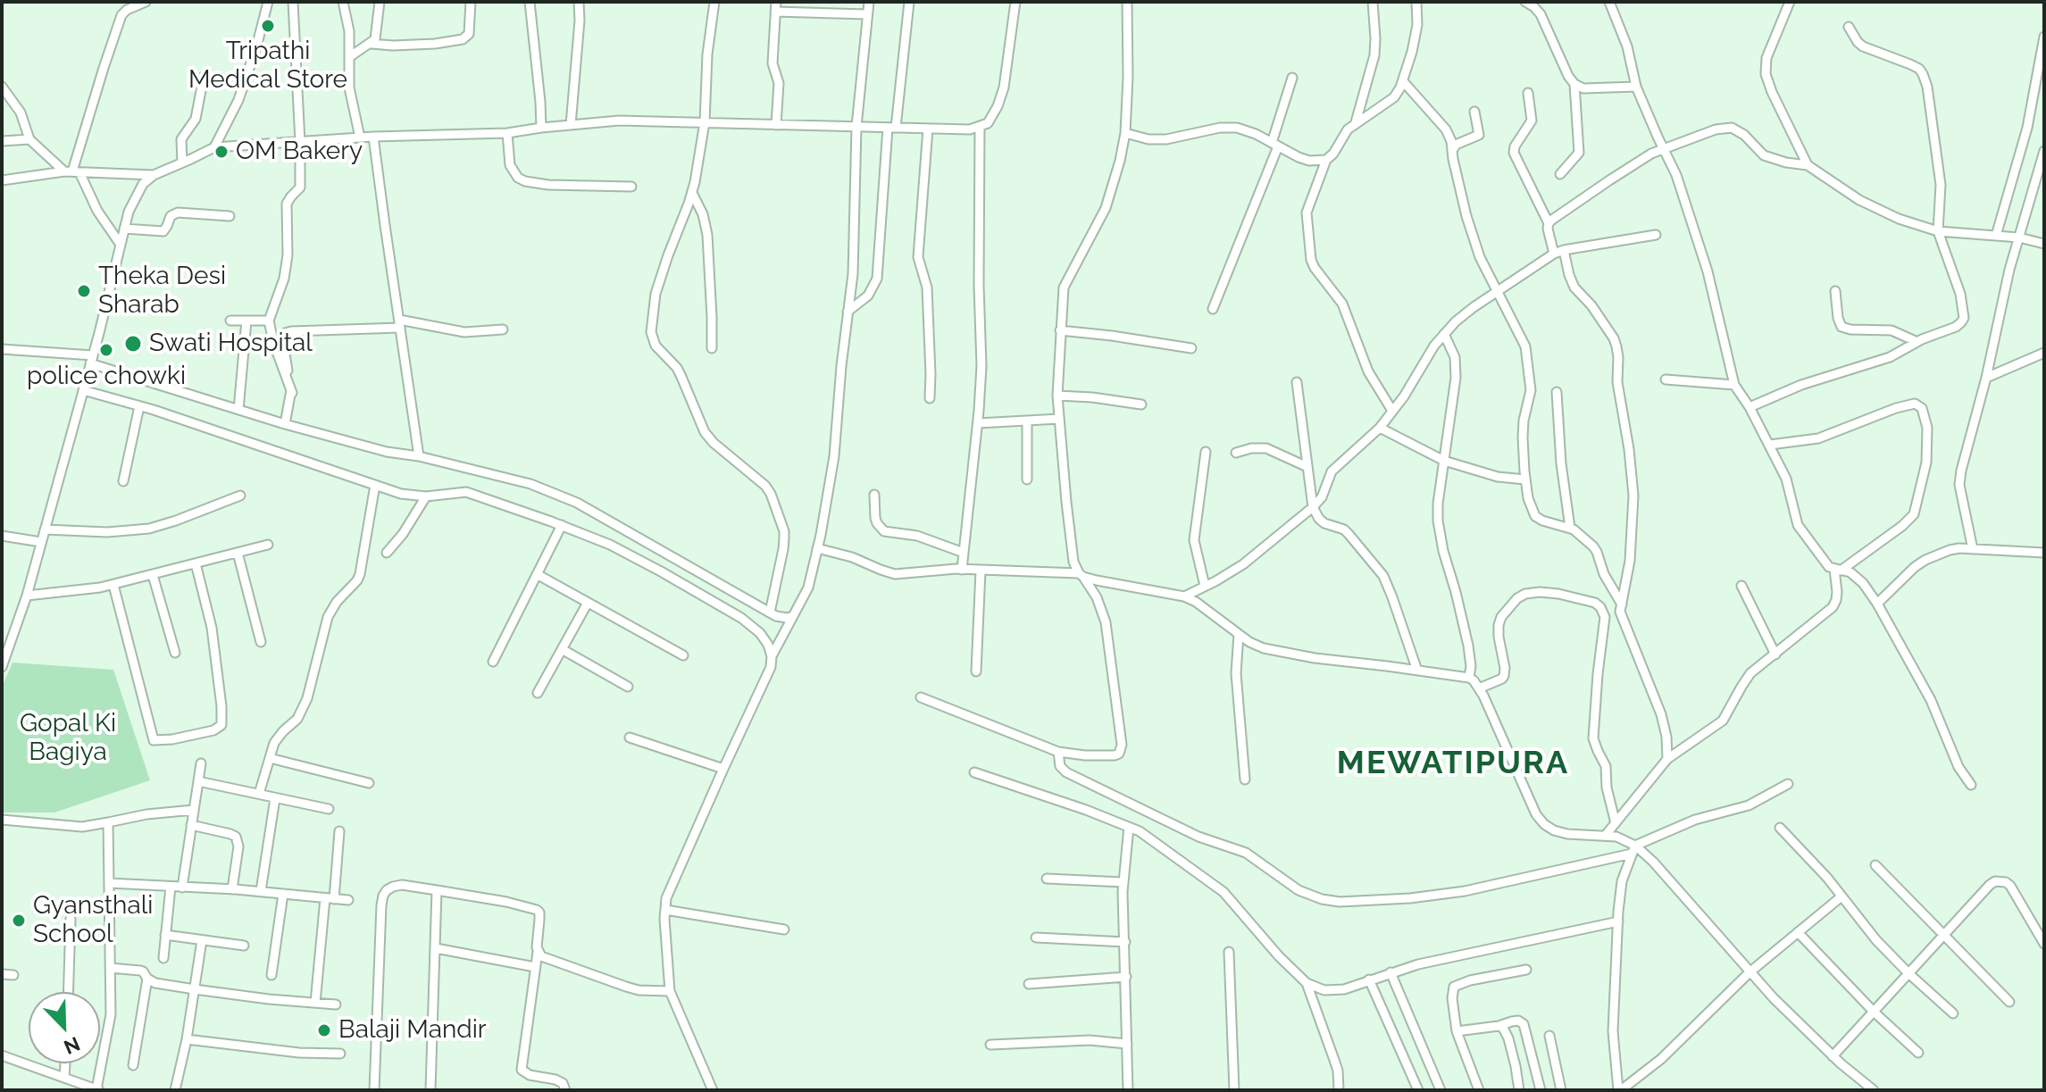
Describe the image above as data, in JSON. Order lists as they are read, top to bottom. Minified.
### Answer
{"districts":["MEWATIPURA"],"parks":["Gopal Ki Bagiya"],"places":["Tripathi Medical Store","OM Bakery","Theka Desi Sharab","Swati Hospital","police chowki","Gyansthali School","Balaji Mandir"],"north":"bottom right"}
